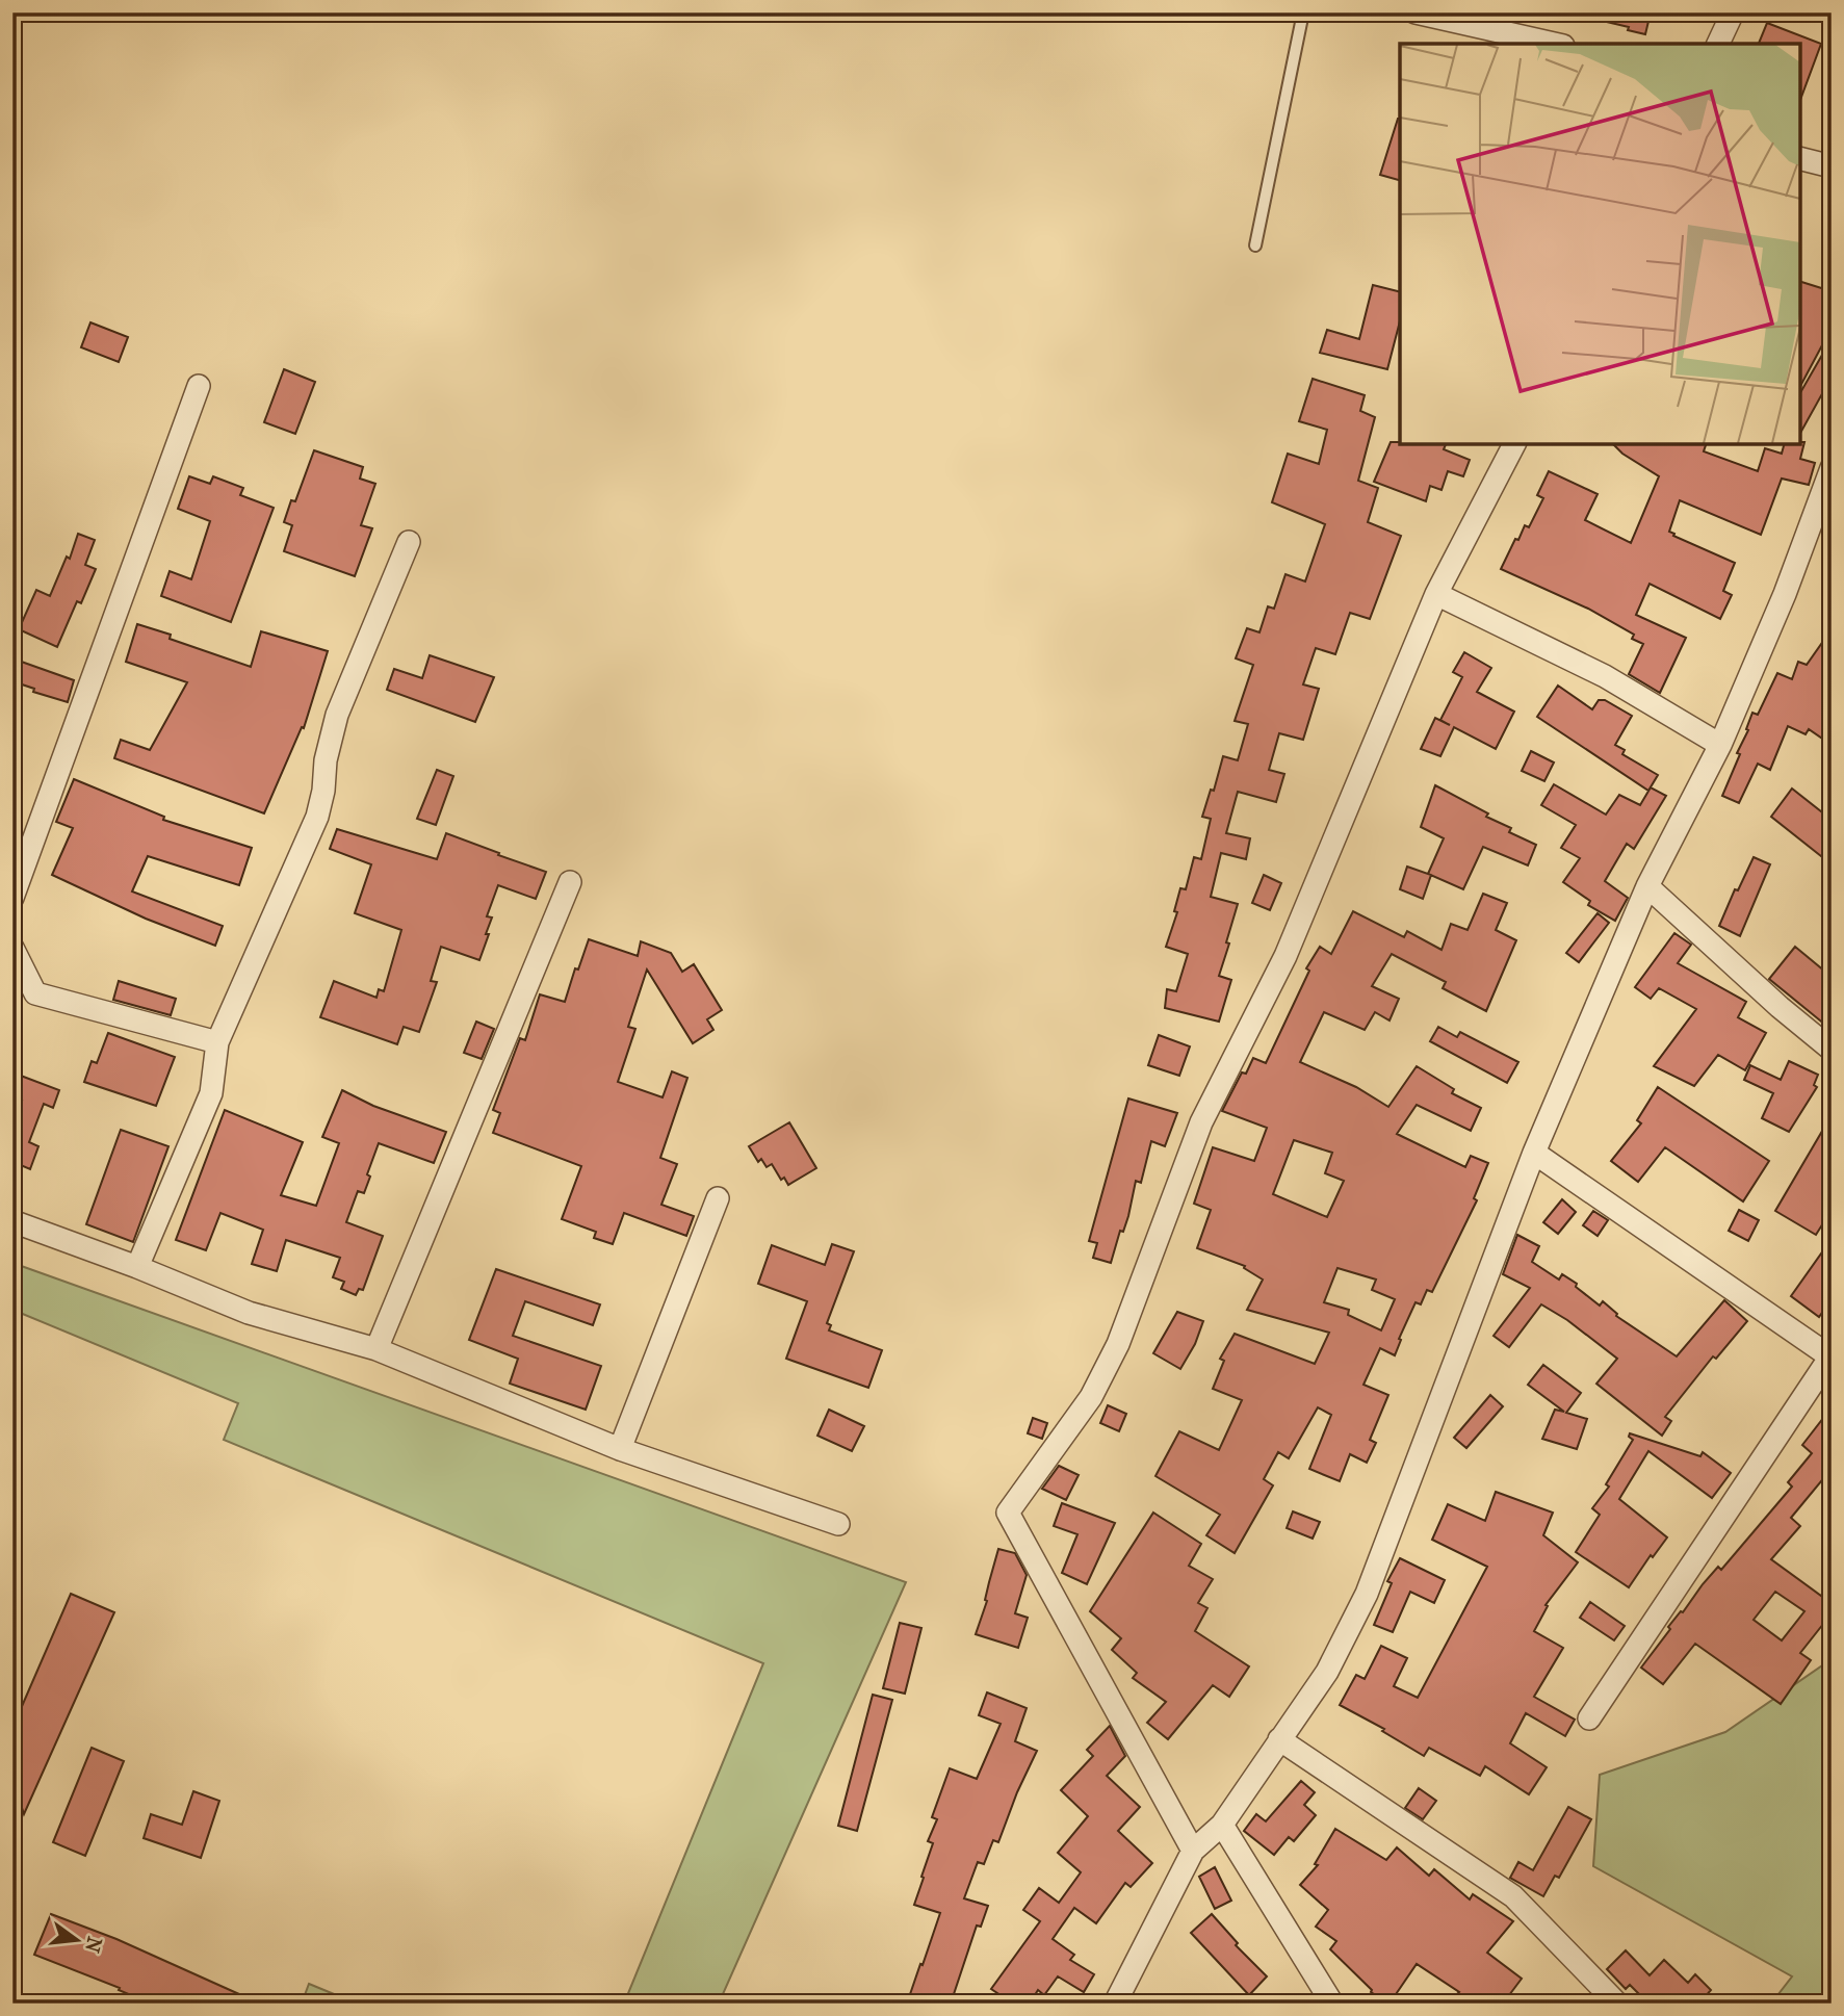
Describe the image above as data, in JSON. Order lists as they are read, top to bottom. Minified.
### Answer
{"north":"right"}
